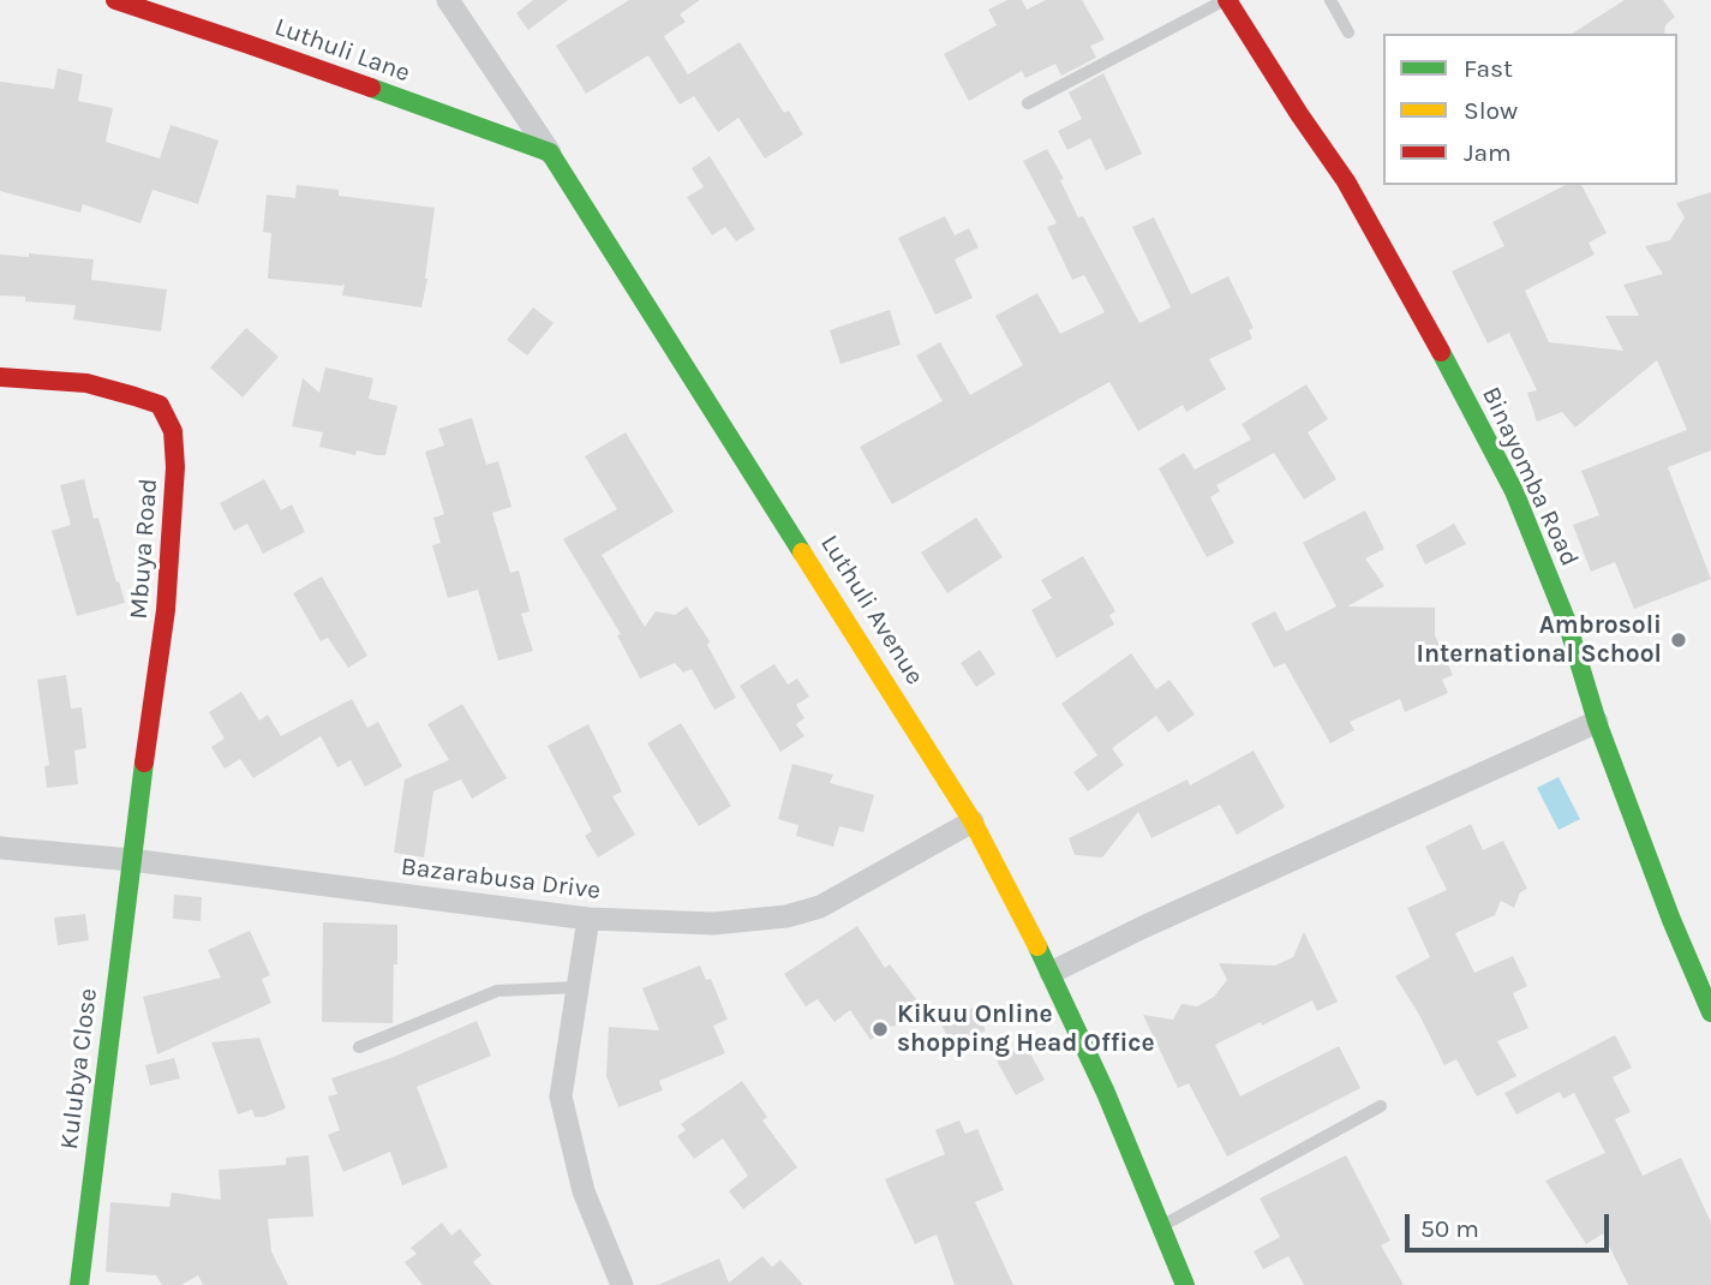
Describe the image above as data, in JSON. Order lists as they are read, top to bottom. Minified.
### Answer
{"streets":{"street":["Luthuli Lane","Binayomba Road","Mbuya Road","Luthuli Avenue","Bazarabusa Drive","Kulubya Close"]},"crossings":[["Luthuli Lane","Luthuli Avenue"],["Mbuya Road","Bazarabusa Drive"],["Mbuya Road","Kulubya Close"],["Luthuli Avenue","Bazarabusa Drive"],["Bazarabusa Drive","Kulubya Close"]],"places":["Ambrosoli International School","Kikuu Online shopping Head Office"],"legend":["Fast","Slow","Jam"],"scale_bar":"50 m"}
